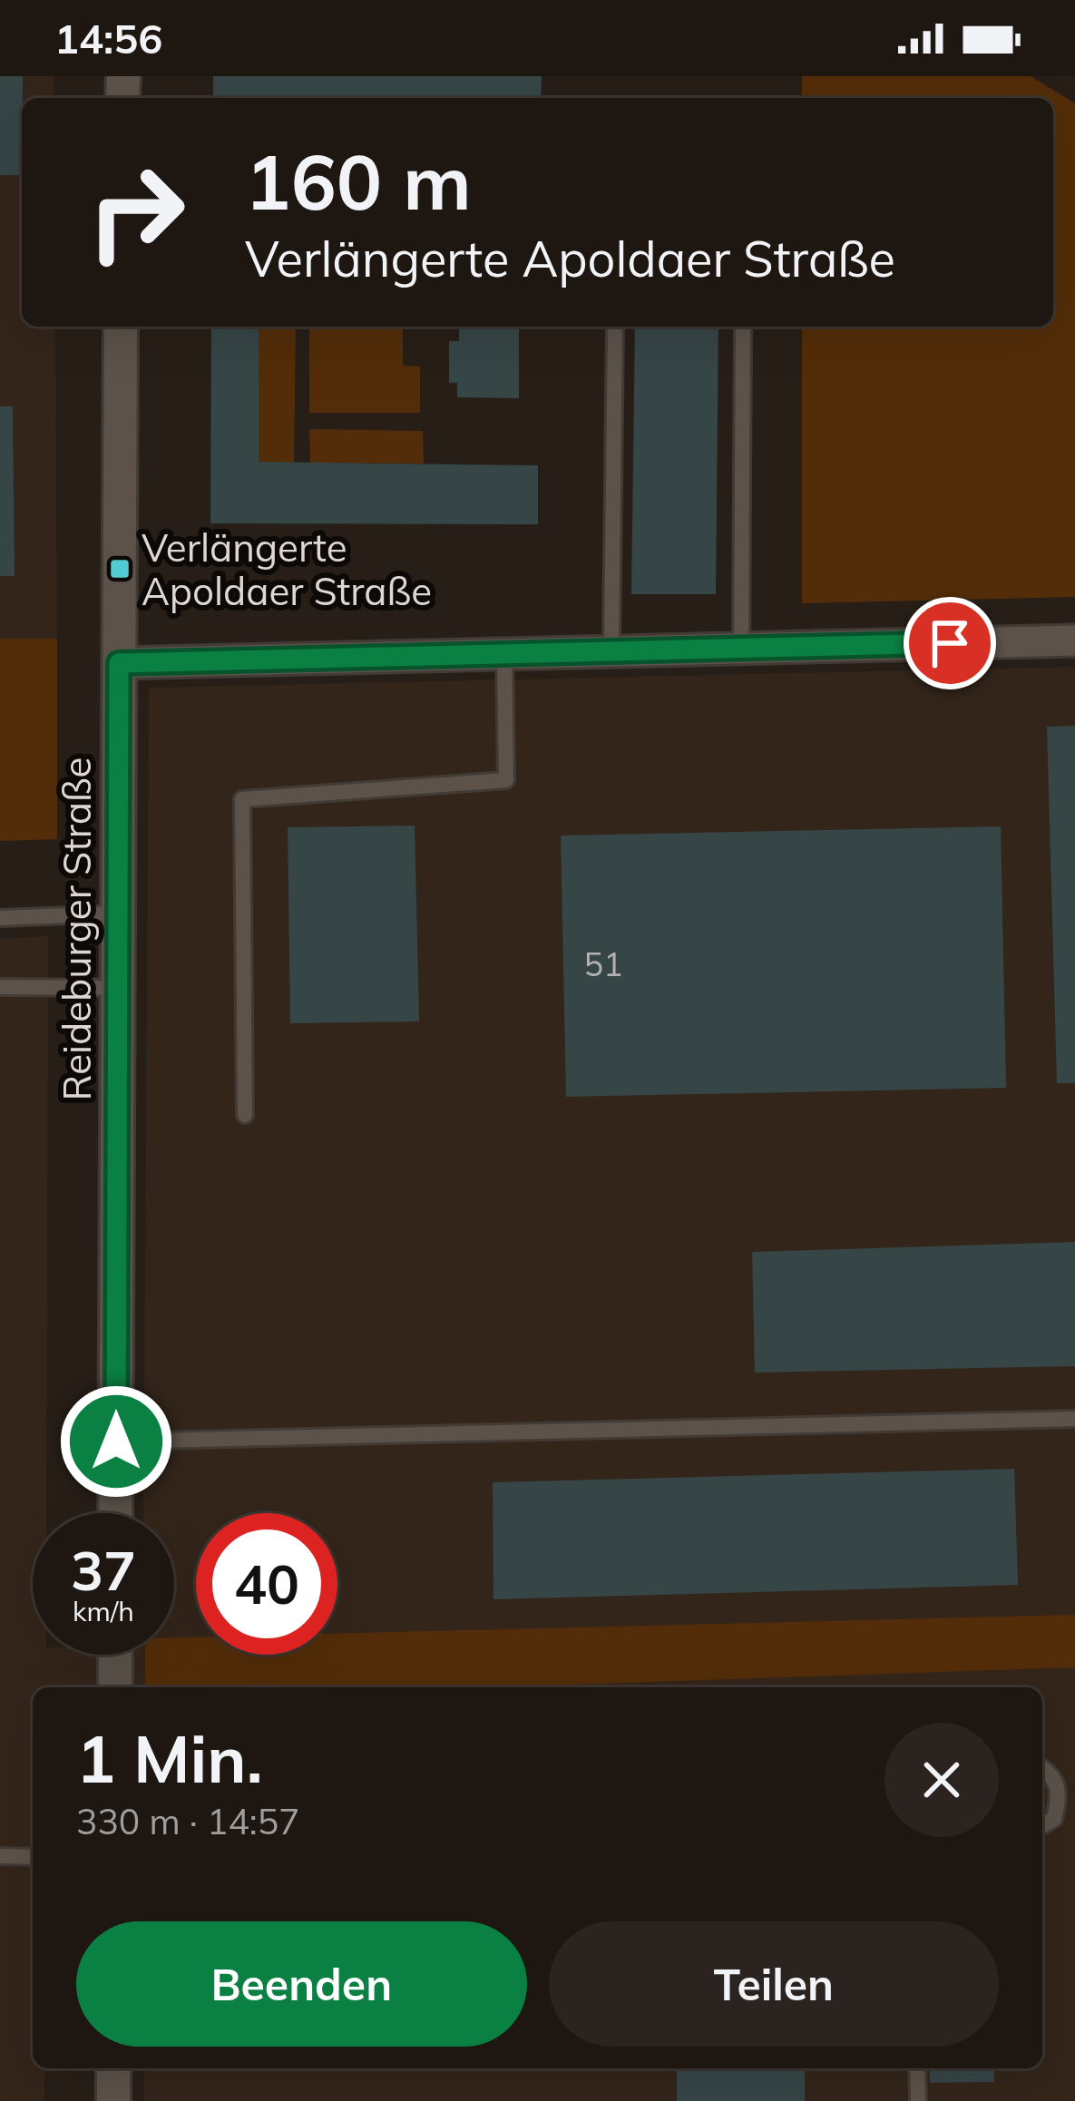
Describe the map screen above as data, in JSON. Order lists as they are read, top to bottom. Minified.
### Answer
{"streets":{"street":["Reideburger Straße"]},"places":{"transit":["Verlängerte Apoldaer Straße"]},"house_numbers":["51"],"page":{"status":"14:56","turn":["160 m","Verlängerte Apoldaer Straße"],"speed":"37 km/h","limit":"40","heading":["1 Min.","330 m · 14:57"],"buttons":["Beenden","Teilen"]}}
